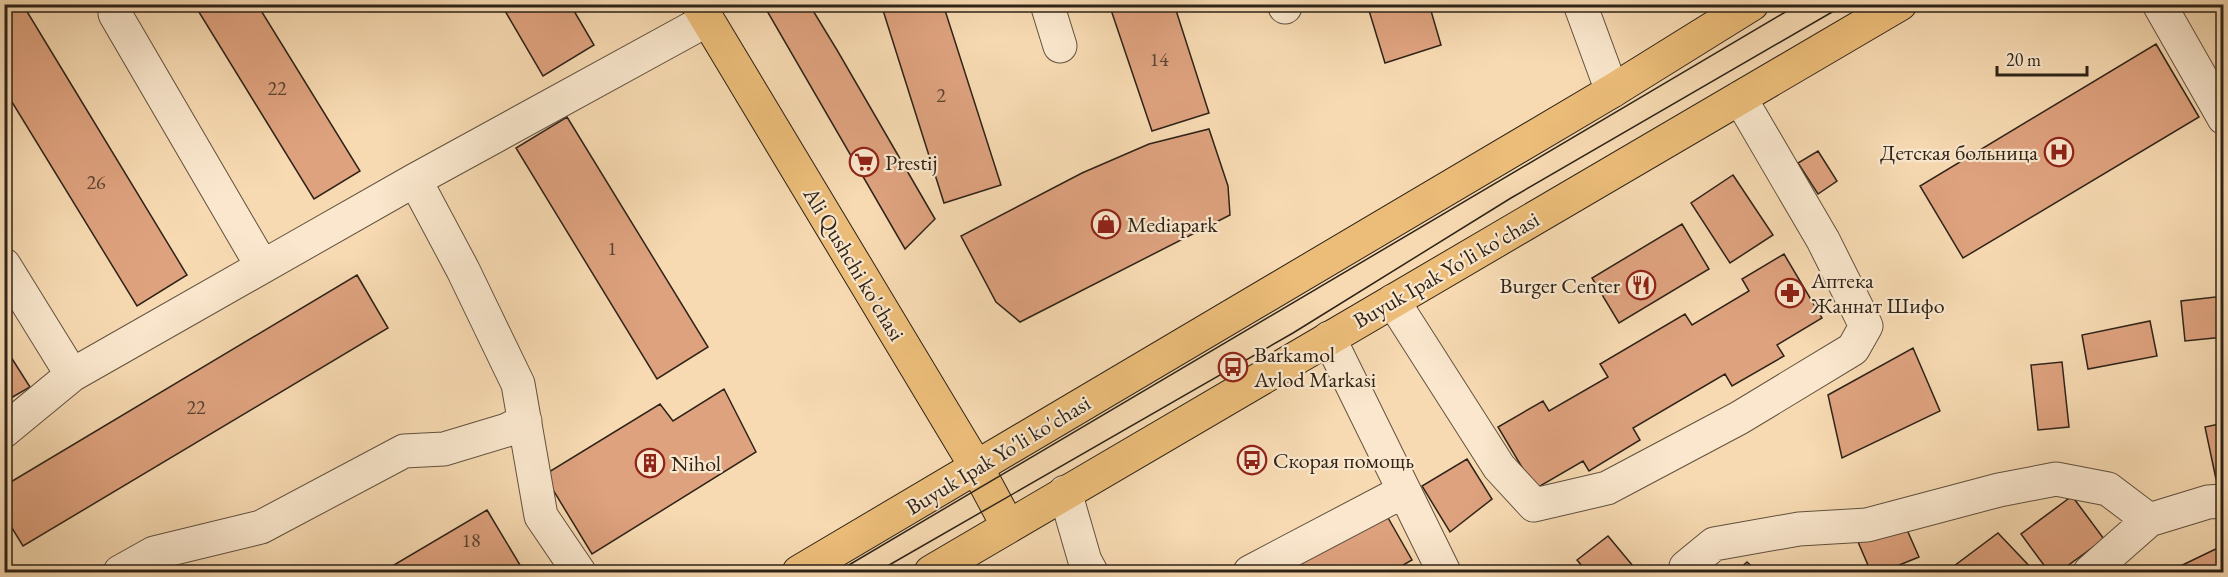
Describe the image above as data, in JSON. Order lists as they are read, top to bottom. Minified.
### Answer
{"streets":{"main road":["Ali Qushchi ko'chasi","Buyuk Ipak Yo'li ko'chasi"]},"crossings":[["Ali Qushchi ko'chasi","Buyuk Ipak Yo'li ko'chasi"]],"places":{"hospital":["Детская больница"],"supermarket":["Prestij"],"shop":["Mediapark"],"restaurant":["Burger Center"],"pharmacy":["Аптека Жаннат Шифо"],"bus stop":["Barkamol Avlod Markasi","Скорая помощь"],"building":["Nihol"]},"house_numbers":["14","22","2","26","1","22","18"],"scale_bar":"20 m"}
